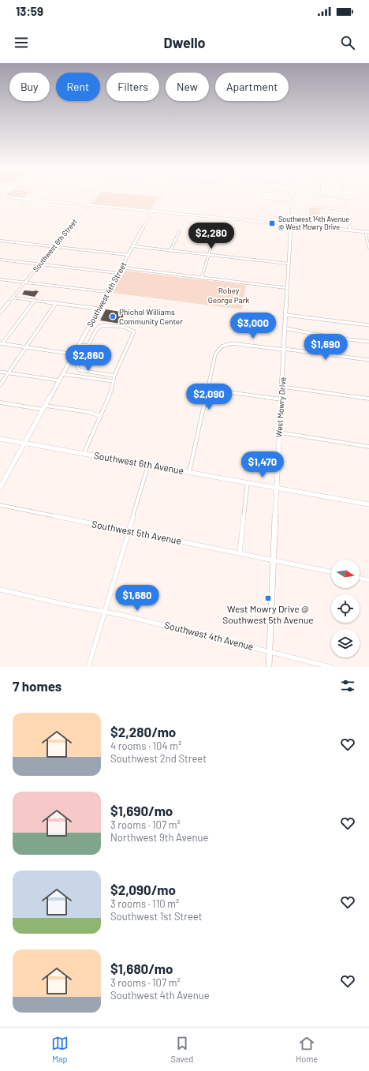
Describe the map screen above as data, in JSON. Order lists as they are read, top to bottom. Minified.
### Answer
{"streets":{"street":["Southwest 6th Street","Southwest 4th Street","West Mowry Drive","Southwest 6th Avenue","Southwest 5th Avenue","Southwest 4th Avenue"]},"crossings":[["Southwest 4th Street","Southwest 6th Avenue"],["West Mowry Drive","Southwest 6th Avenue"],["West Mowry Drive","Southwest 5th Avenue"],["West Mowry Drive","Southwest 4th Avenue"]],"parks":["Robey George Park"],"places":{"transit":["Southwest 14th Avenue @ West Mowry Drive","West Mowry Drive @ Southwest 5th Avenue"],"other":["Phichol Williams Community Center"]},"north":"right","page":{"status":"13:59","header":"Dwello","chip":["Buy","Rent","Filters","New","Apartment"],"price":["$2,280","$3,000","$1,690","$2,860","$2,090","$1,470","$1,680"],"heading":"7 homes","list":[{"name":"$2,280/mo","note":"4 rooms · 104 m² · Southwest 2nd Street"},{"name":"$1,690/mo","note":"3 rooms · 107 m² · Northwest 9th Avenue"},{"name":"$2,090/mo","note":"3 rooms · 110 m² · Southwest 1st Street"},{"name":"$1,680/mo","note":"3 rooms · 107 m² · Southwest 4th Avenue"}],"tabs":["Map","Saved","Home"]}}
